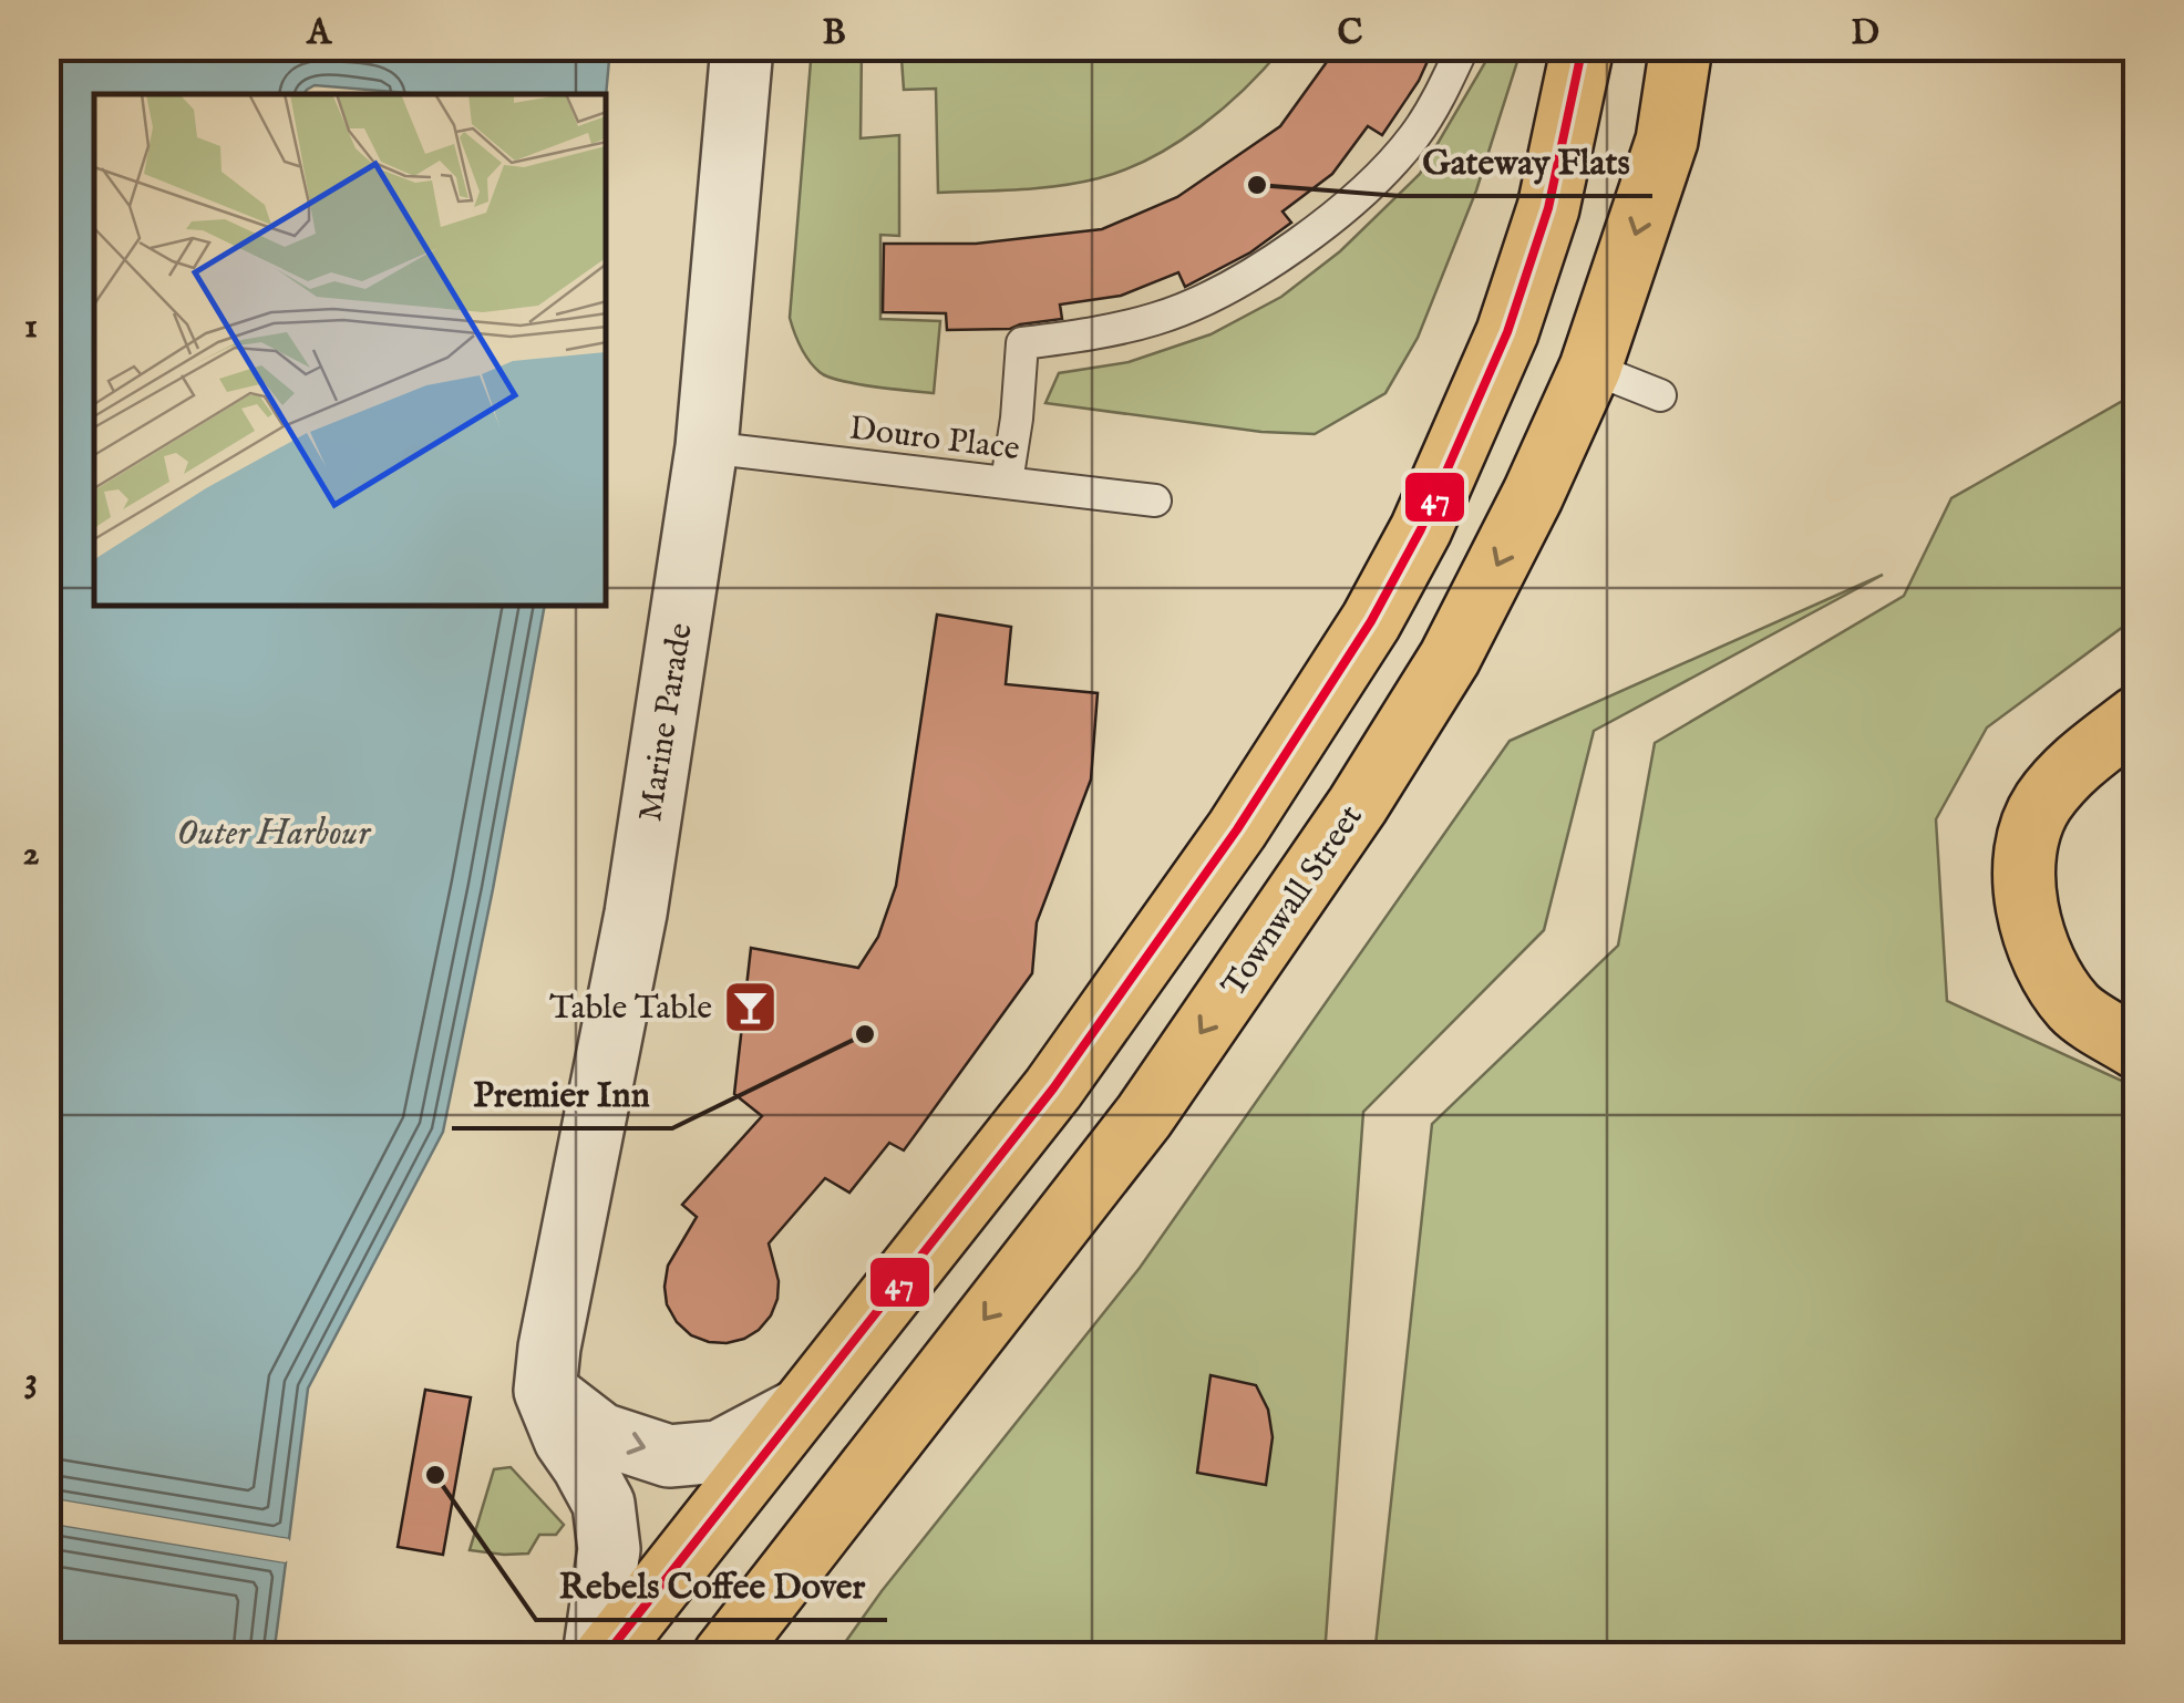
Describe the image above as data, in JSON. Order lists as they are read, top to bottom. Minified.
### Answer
{"streets":{"main road":["Townwall Street"],"street":["Marine Parade"],"lane":["Douro Place"]},"crossings":[["Douro Place","Marine Parade"]],"water":["Outer Harbour"],"places":{"other":["Gateway Flats","Premier Inn","Rebels Coffee Dover"],"bar":["Table Table"]},"lines":["transit line 47"],"grid":{"columns":["A","B","C","D"],"rows":["1","2","3"]}}
